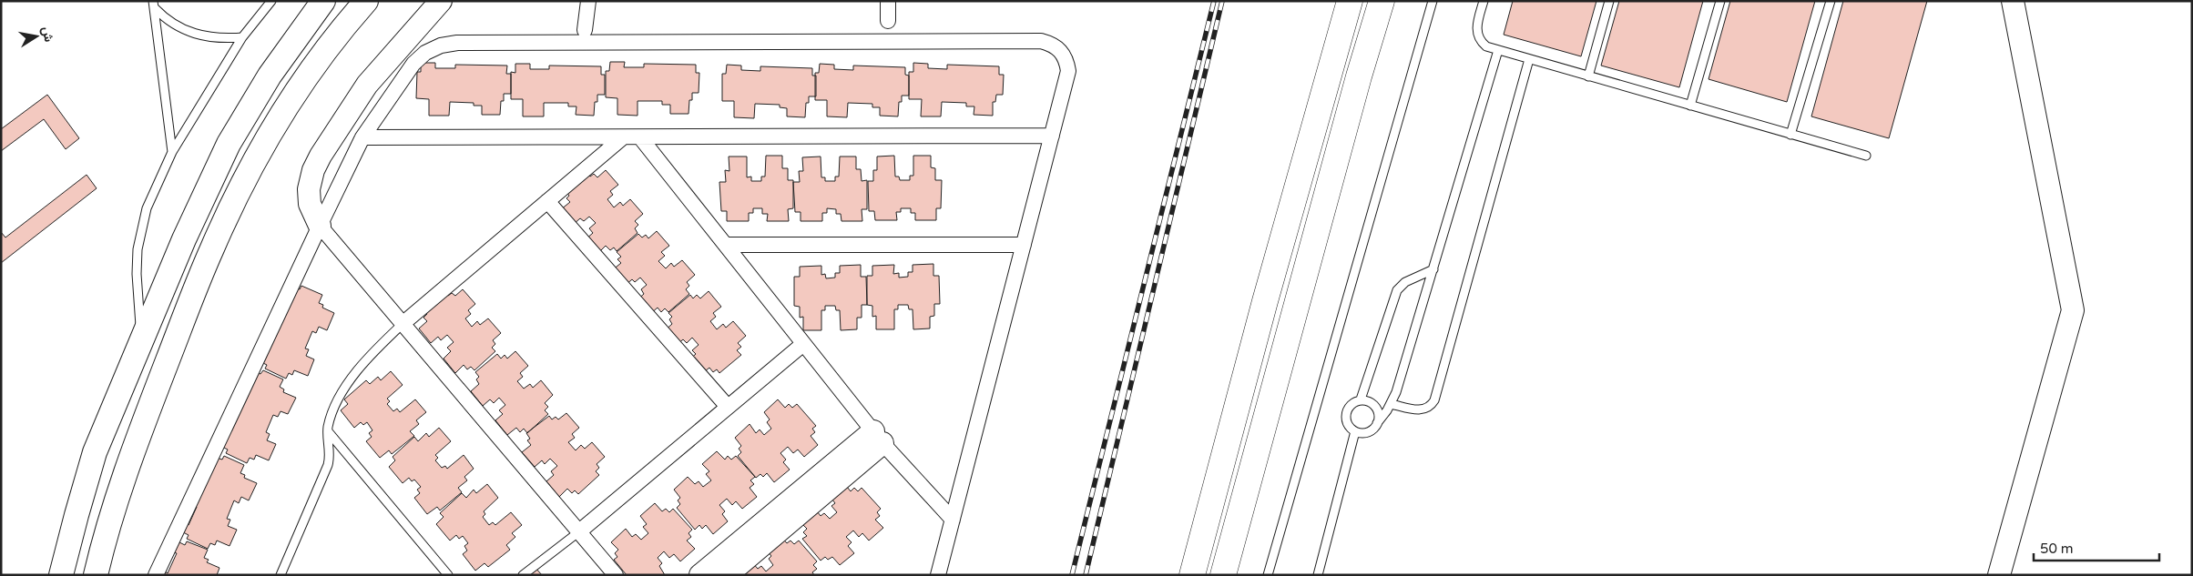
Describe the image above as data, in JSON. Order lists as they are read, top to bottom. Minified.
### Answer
{"scale_bar":"50 m","north":"right"}
